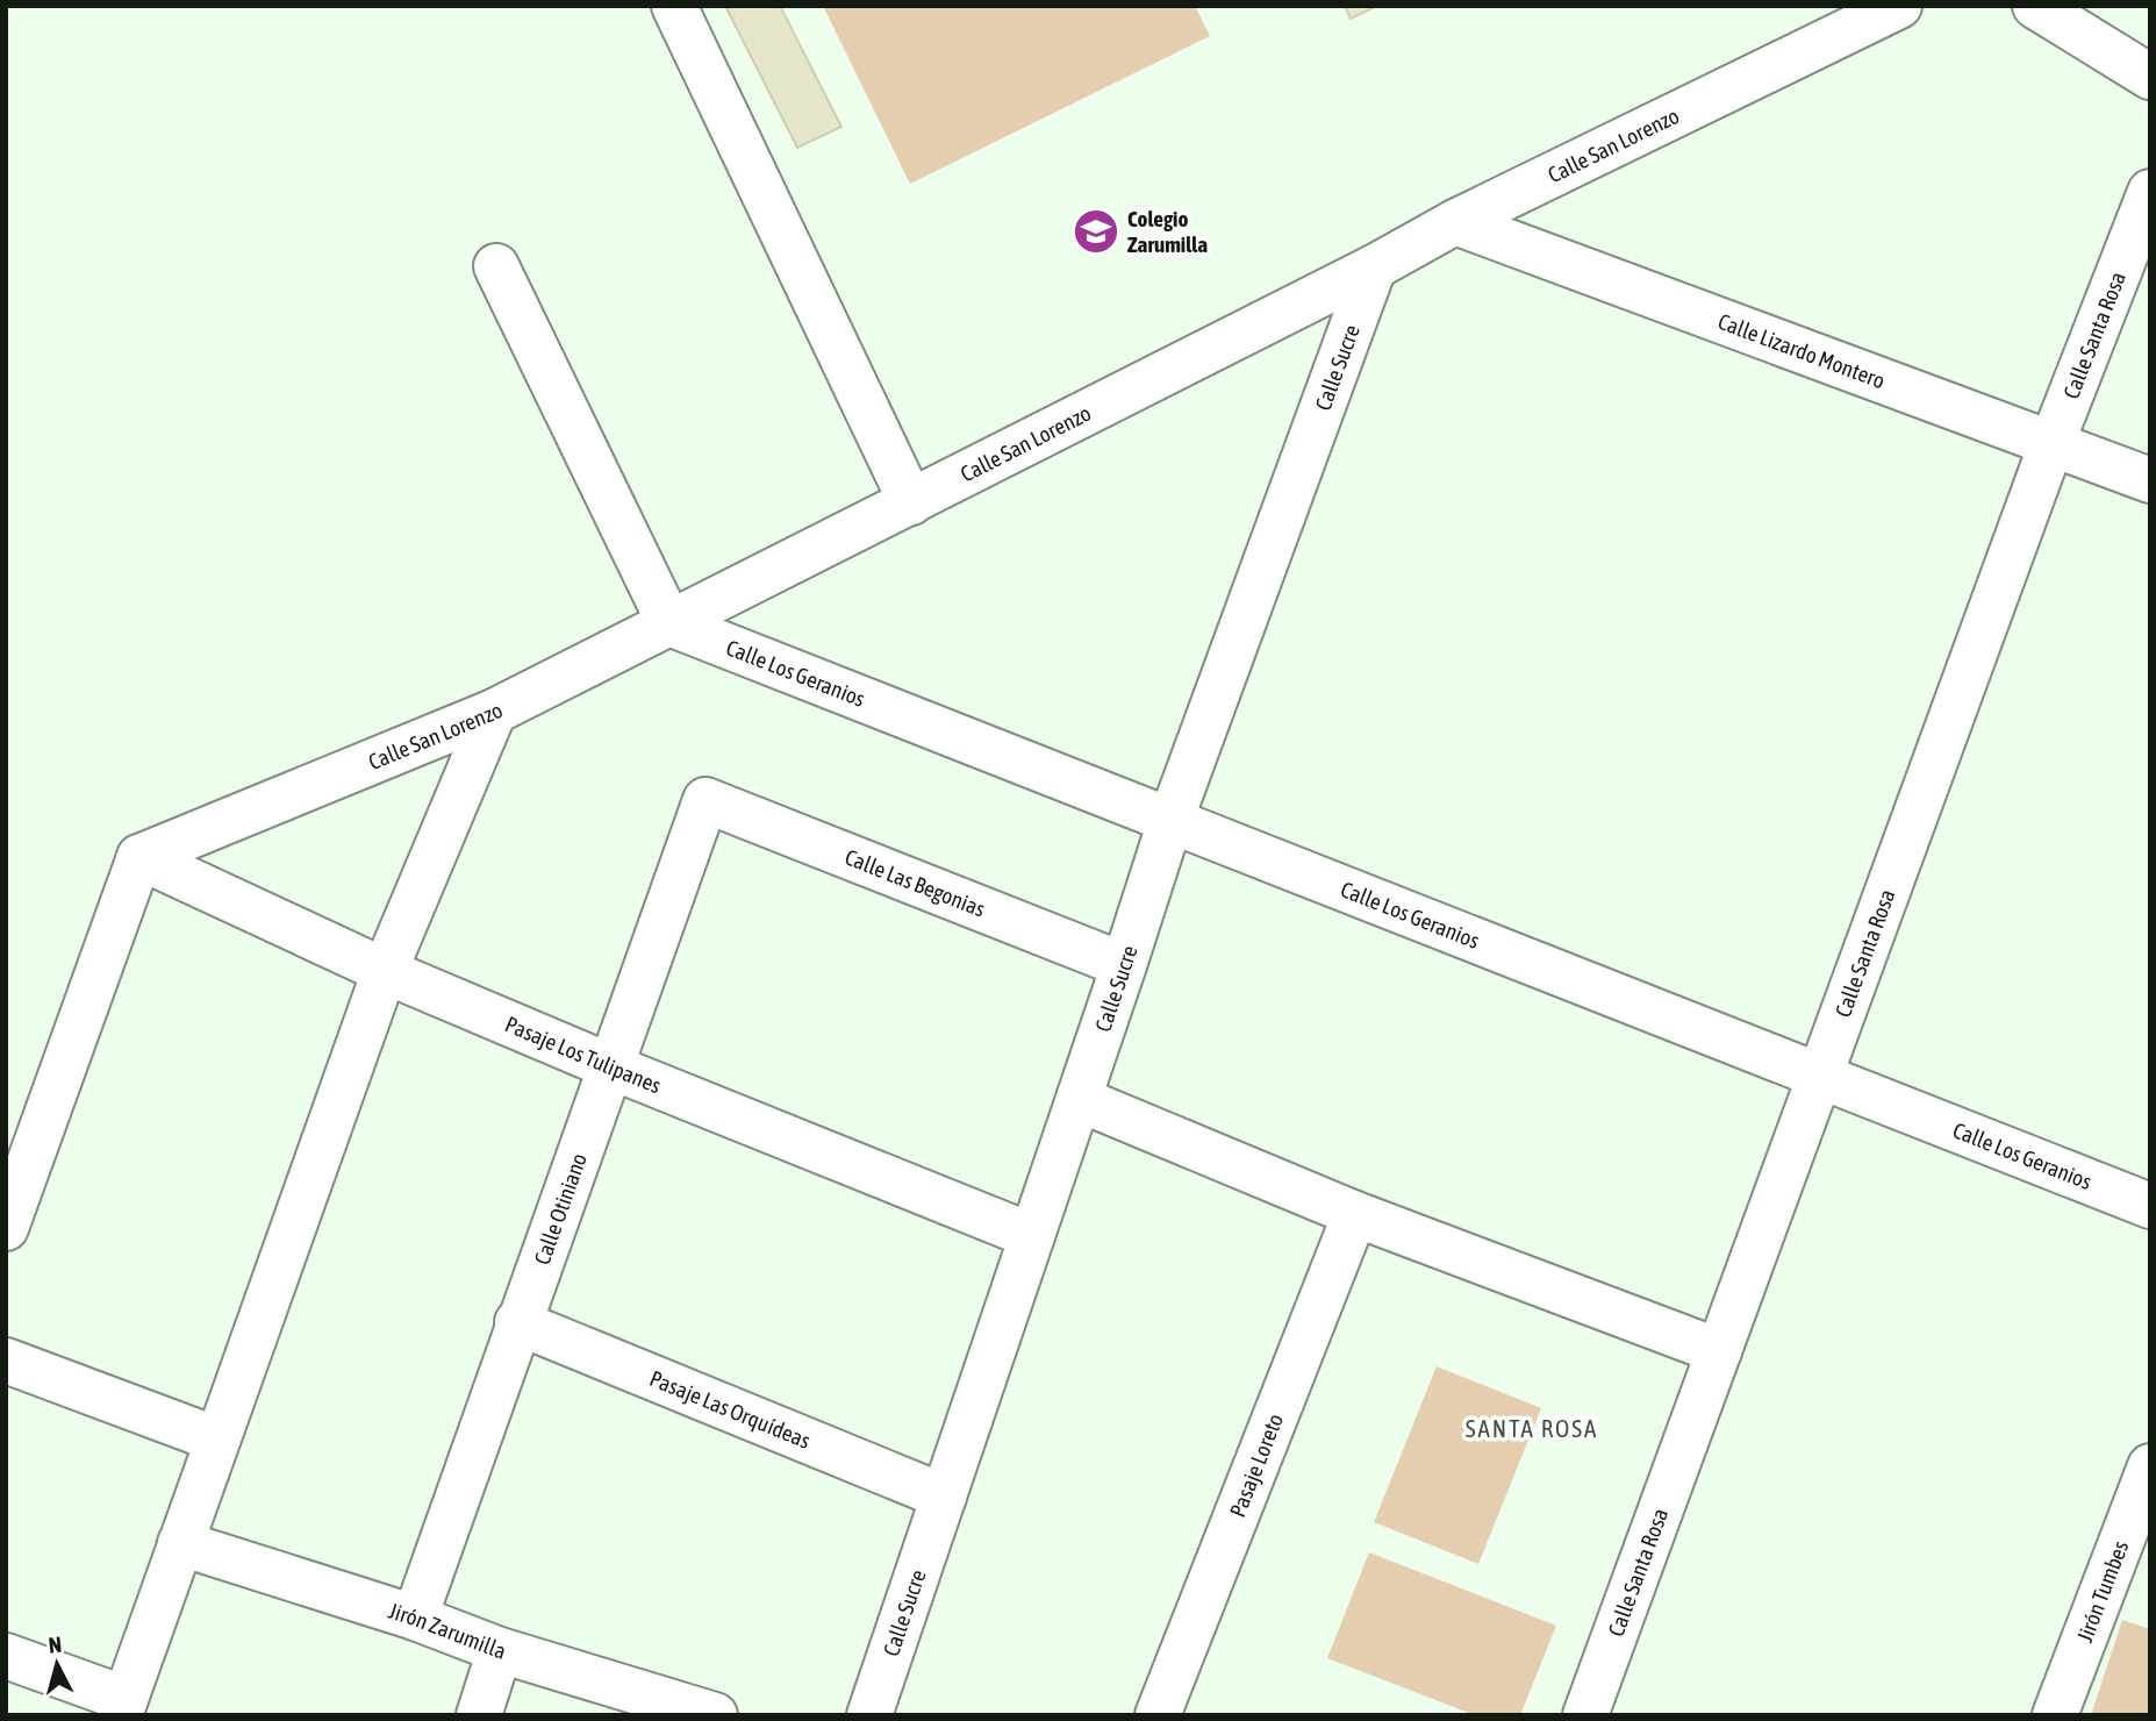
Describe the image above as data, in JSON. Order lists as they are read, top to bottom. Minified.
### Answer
{"streets":{"street":["Calle San Lorenzo","Calle Santa Rosa","Calle Lizardo Montero","Calle Sucre","Calle Los Geranios","Calle Las Begonias","Pasaje Los Tulipanes","Calle Otiniano","Pasaje Las Orquídeas","Pasaje Loreto","Jirón Tumbes","Jirón Zarumilla"]},"crossings":[["Calle San Lorenzo","Calle Lizardo Montero"],["Calle San Lorenzo","Calle Sucre"],["Calle San Lorenzo","Calle Los Geranios"],["Calle San Lorenzo","Pasaje Los Tulipanes"],["Calle Santa Rosa","Calle Lizardo Montero"],["Calle Santa Rosa","Calle Los Geranios"],["Calle Sucre","Calle Los Geranios"],["Calle Sucre","Calle Las Begonias"],["Calle Sucre","Pasaje Los Tulipanes"],["Calle Sucre","Pasaje Las Orquídeas"],["Calle Las Begonias","Calle Otiniano"],["Pasaje Los Tulipanes","Calle Otiniano"],["Calle Otiniano","Pasaje Las Orquídeas"],["Calle Otiniano","Jirón Zarumilla"]],"districts":["SANTA ROSA"],"places":{"school or university":["Colegio Zarumilla"]},"north":"top"}
